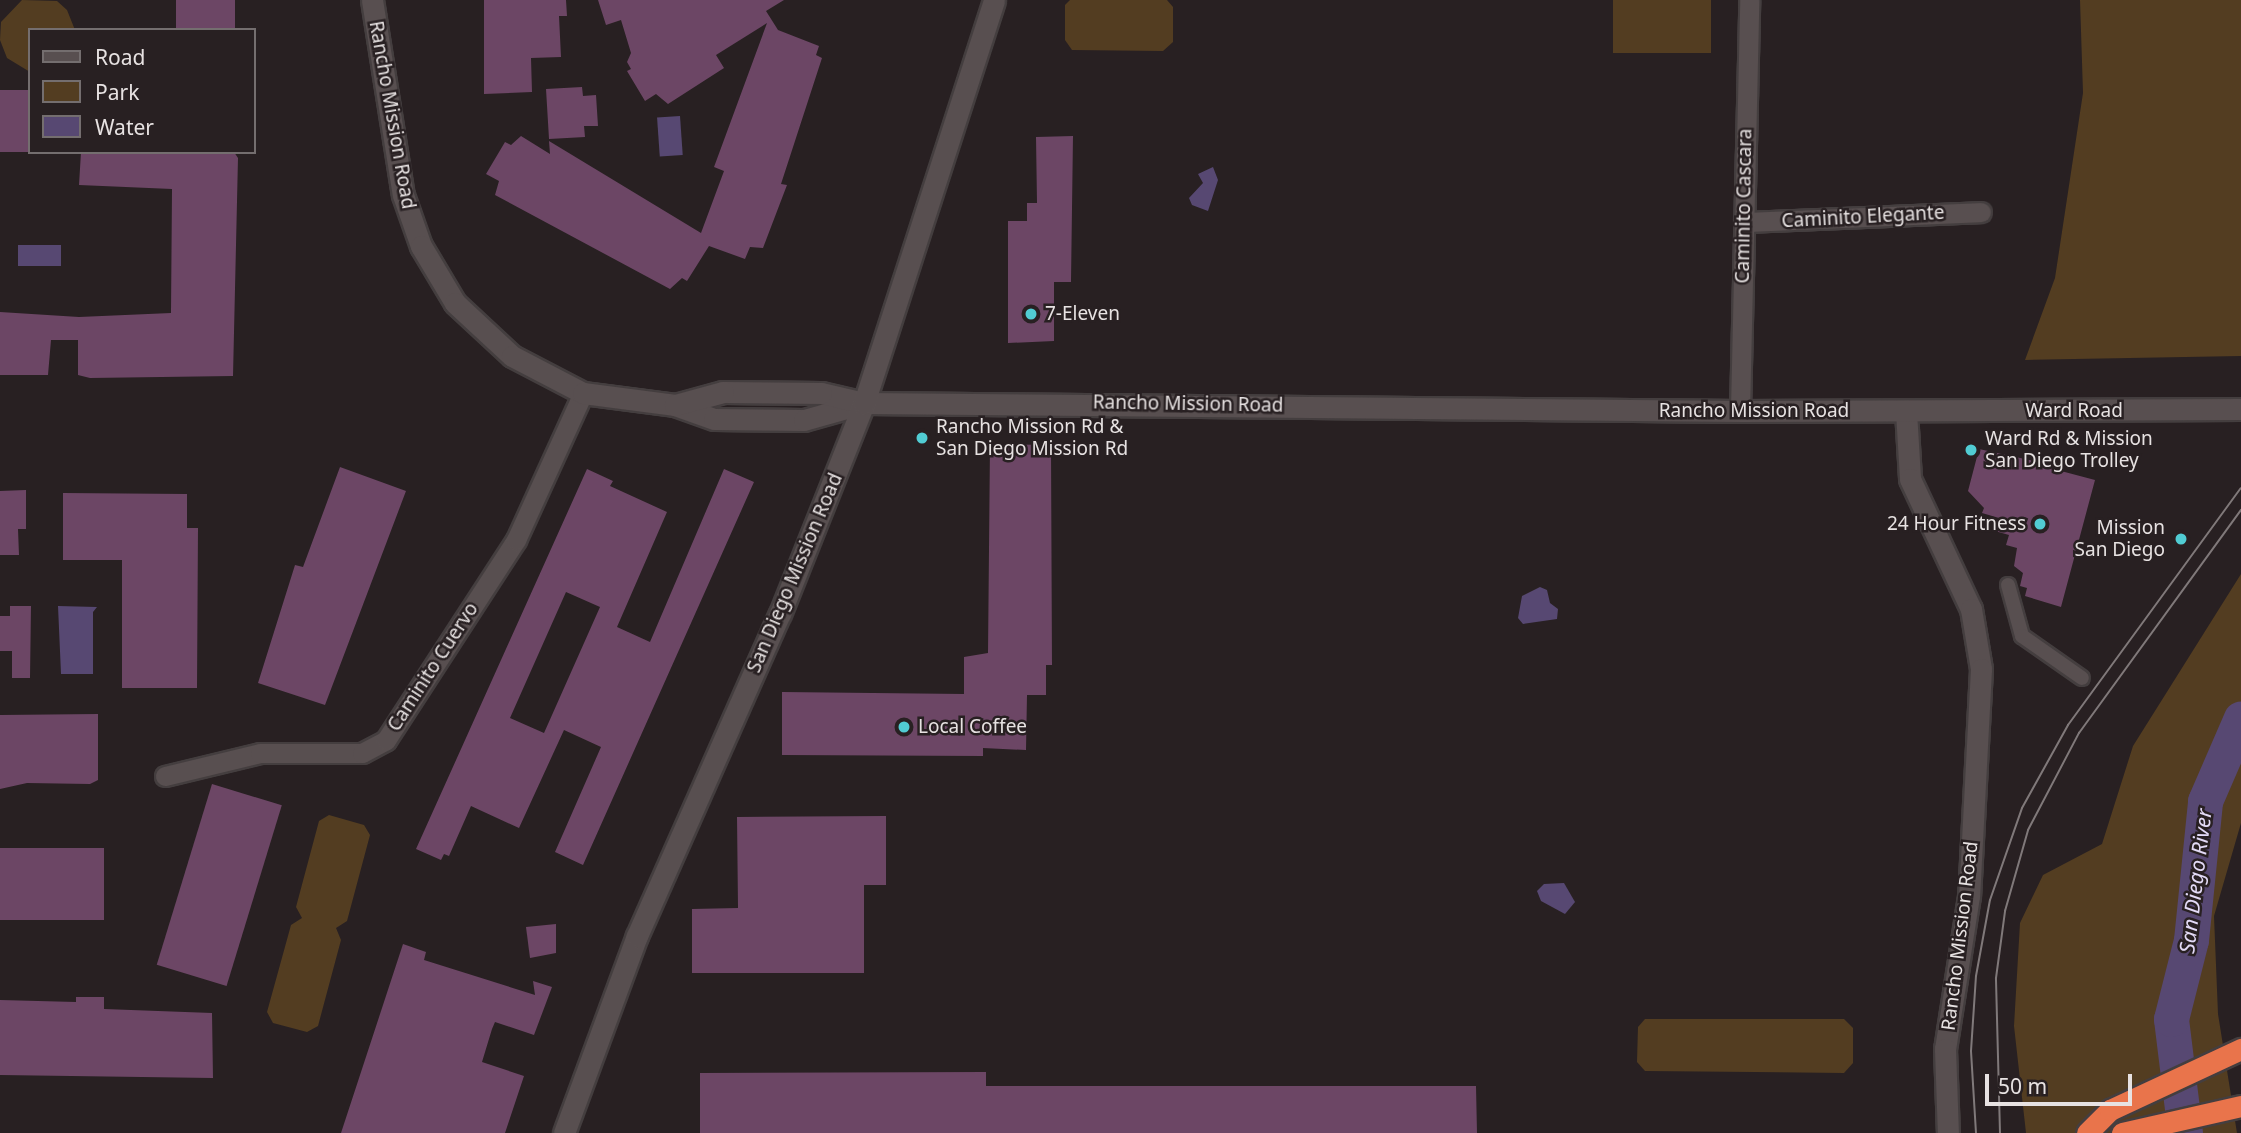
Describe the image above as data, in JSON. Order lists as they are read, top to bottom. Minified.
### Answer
{"streets":{"main road":["Rancho Mission Road","Ward Road","San Diego Mission Road"],"street":["Caminito Cascara","Caminito Elegante","Caminito Cuervo"]},"crossings":[["Rancho Mission Road","Caminito Cascara"],["Rancho Mission Road","Ward Road"],["Rancho Mission Road","San Diego Mission Road"],["Rancho Mission Road","Caminito Cuervo"],["Caminito Cascara","Caminito Elegante"]],"water":["San Diego River"],"places":["7-Eleven","Rancho Mission Rd & San Diego Mission Rd","Ward Rd & Mission San Diego Trolley","24 Hour Fitness","Mission San Diego","Local Coffee"],"legend":["Road","Park","Water"],"scale_bar":"50 m"}
